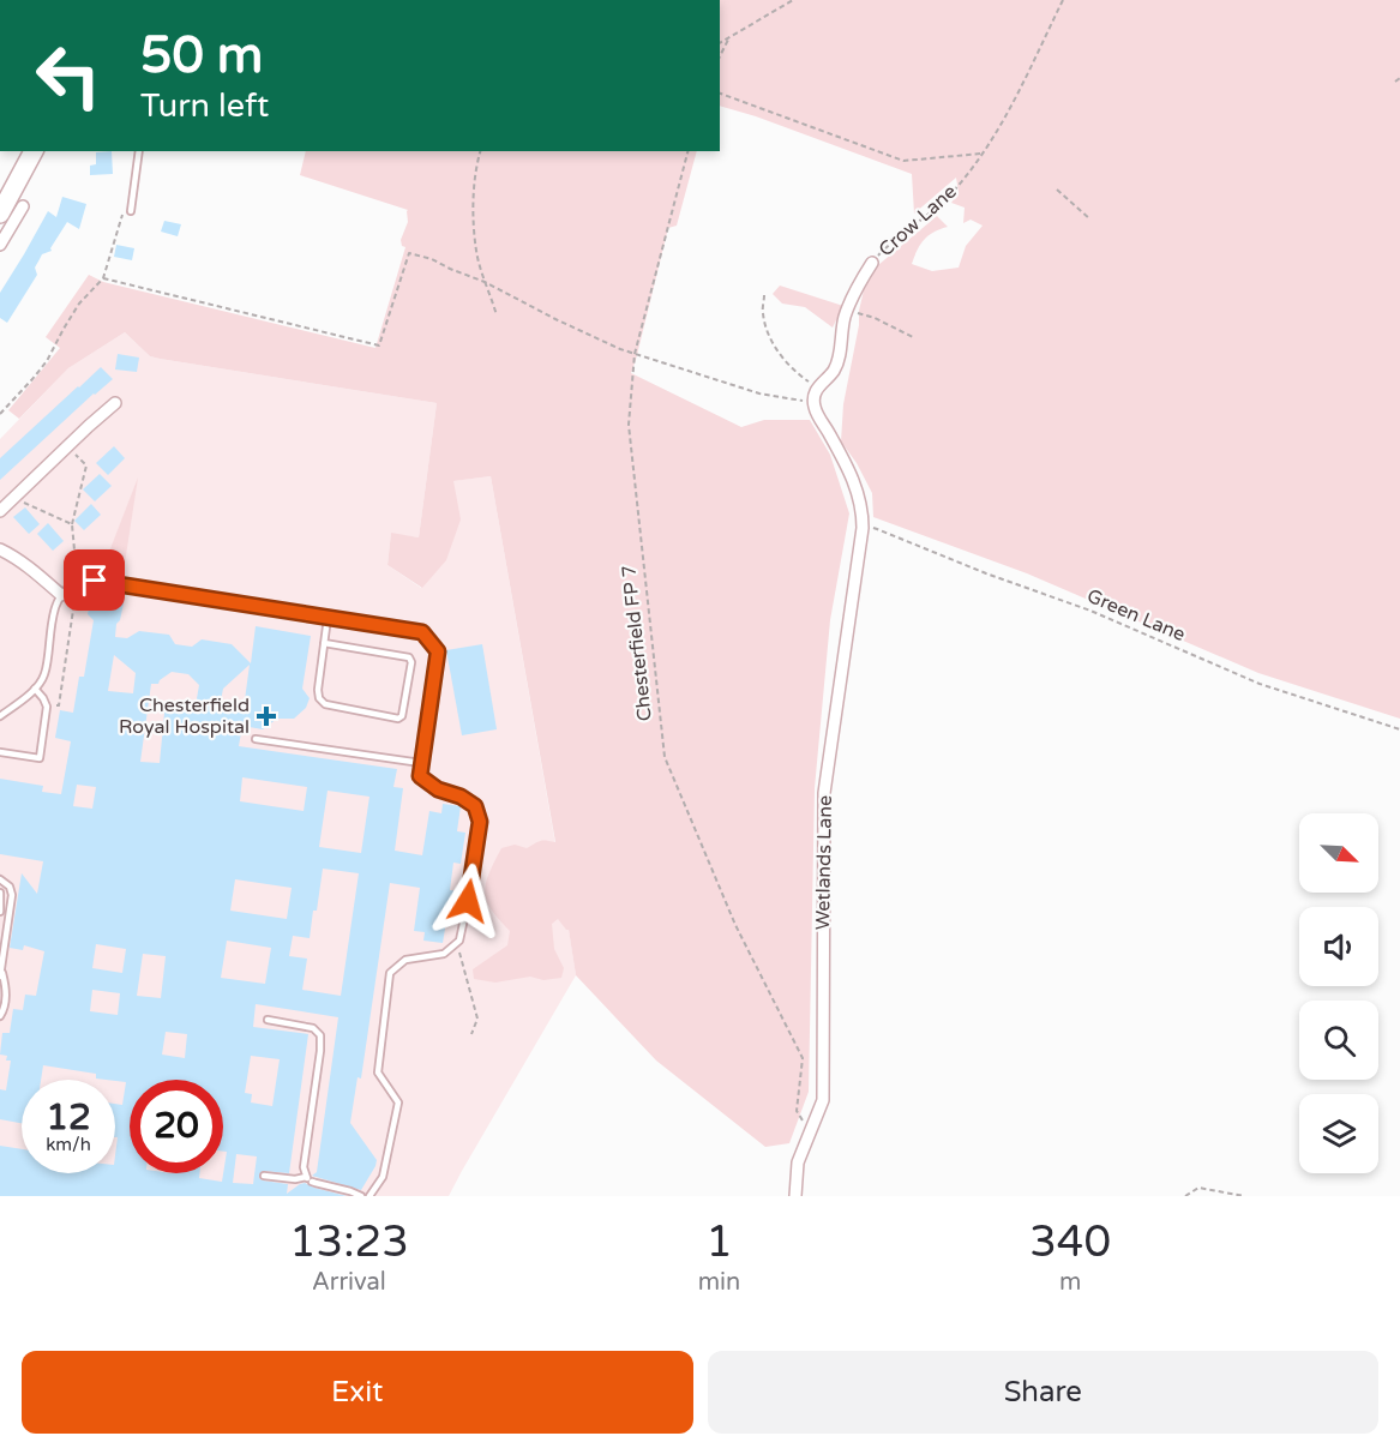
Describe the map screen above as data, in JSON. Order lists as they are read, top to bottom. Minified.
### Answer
{"streets":{"street":["Crow Lane","Wetlands Lane"],"path":["Green Lane","Chesterfield FP 7"]},"crossings":[["Green Lane","Wetlands Lane"]],"places":{"health":["Chesterfield Royal Hospital"]},"north":"bottom right","page":{"turn":["50 m","Turn left"],"speed":"12 km/h","limit":"20","eta":["13:23","Arrival","1","min","340","m"],"buttons":["Exit","Share"]}}
